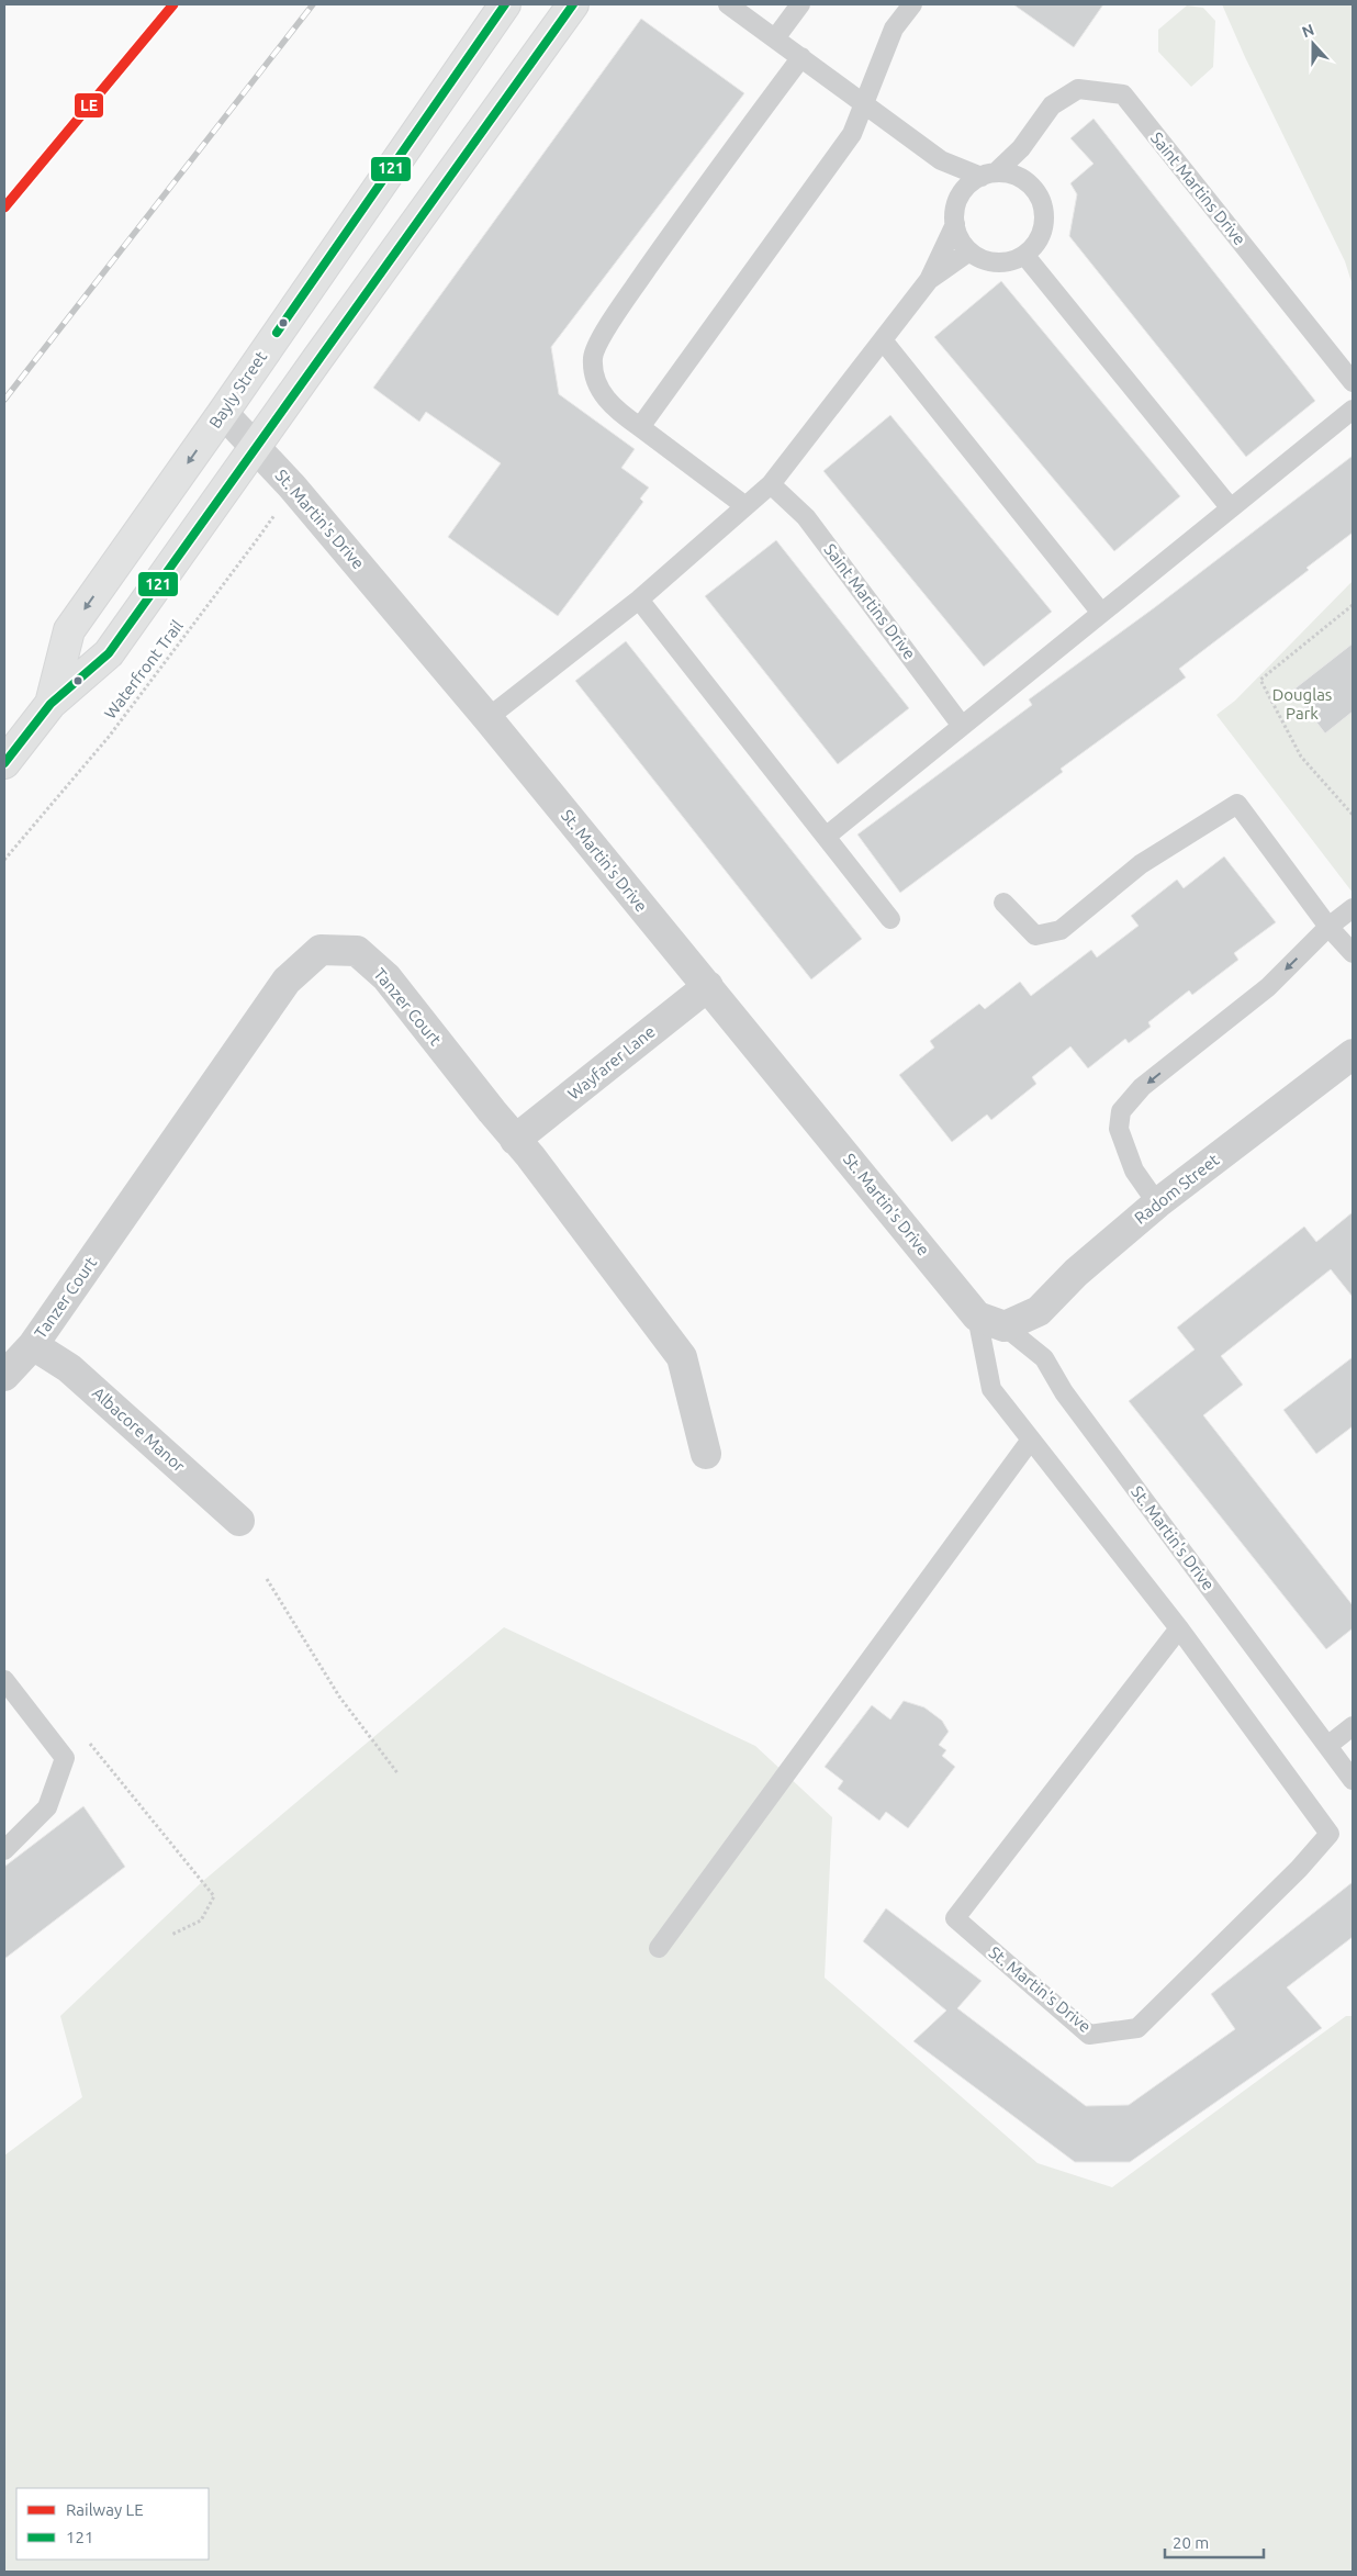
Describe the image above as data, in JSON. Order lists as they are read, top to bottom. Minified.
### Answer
{"streets":{"main road":["Bayly Street"],"street":["St. Martin's Drive","Tanzer Court","Wayfarer Lane","Radom Street","Albacore Manor"],"lane":["Saint Martins Drive"],"path":["Waterfront Trail"]},"crossings":[["Bayly Street","St. Martin's Drive"],["St. Martin's Drive","Waterfront Trail"],["St. Martin's Drive","Wayfarer Lane"],["St. Martin's Drive","Radom Street"],["Tanzer Court","Wayfarer Lane"],["Tanzer Court","Albacore Manor"]],"parks":["Douglas Park"],"lines":["rail line LE","transit line 121"],"legend":["Railway LE","121"],"scale_bar":"20 m","north":"top"}
